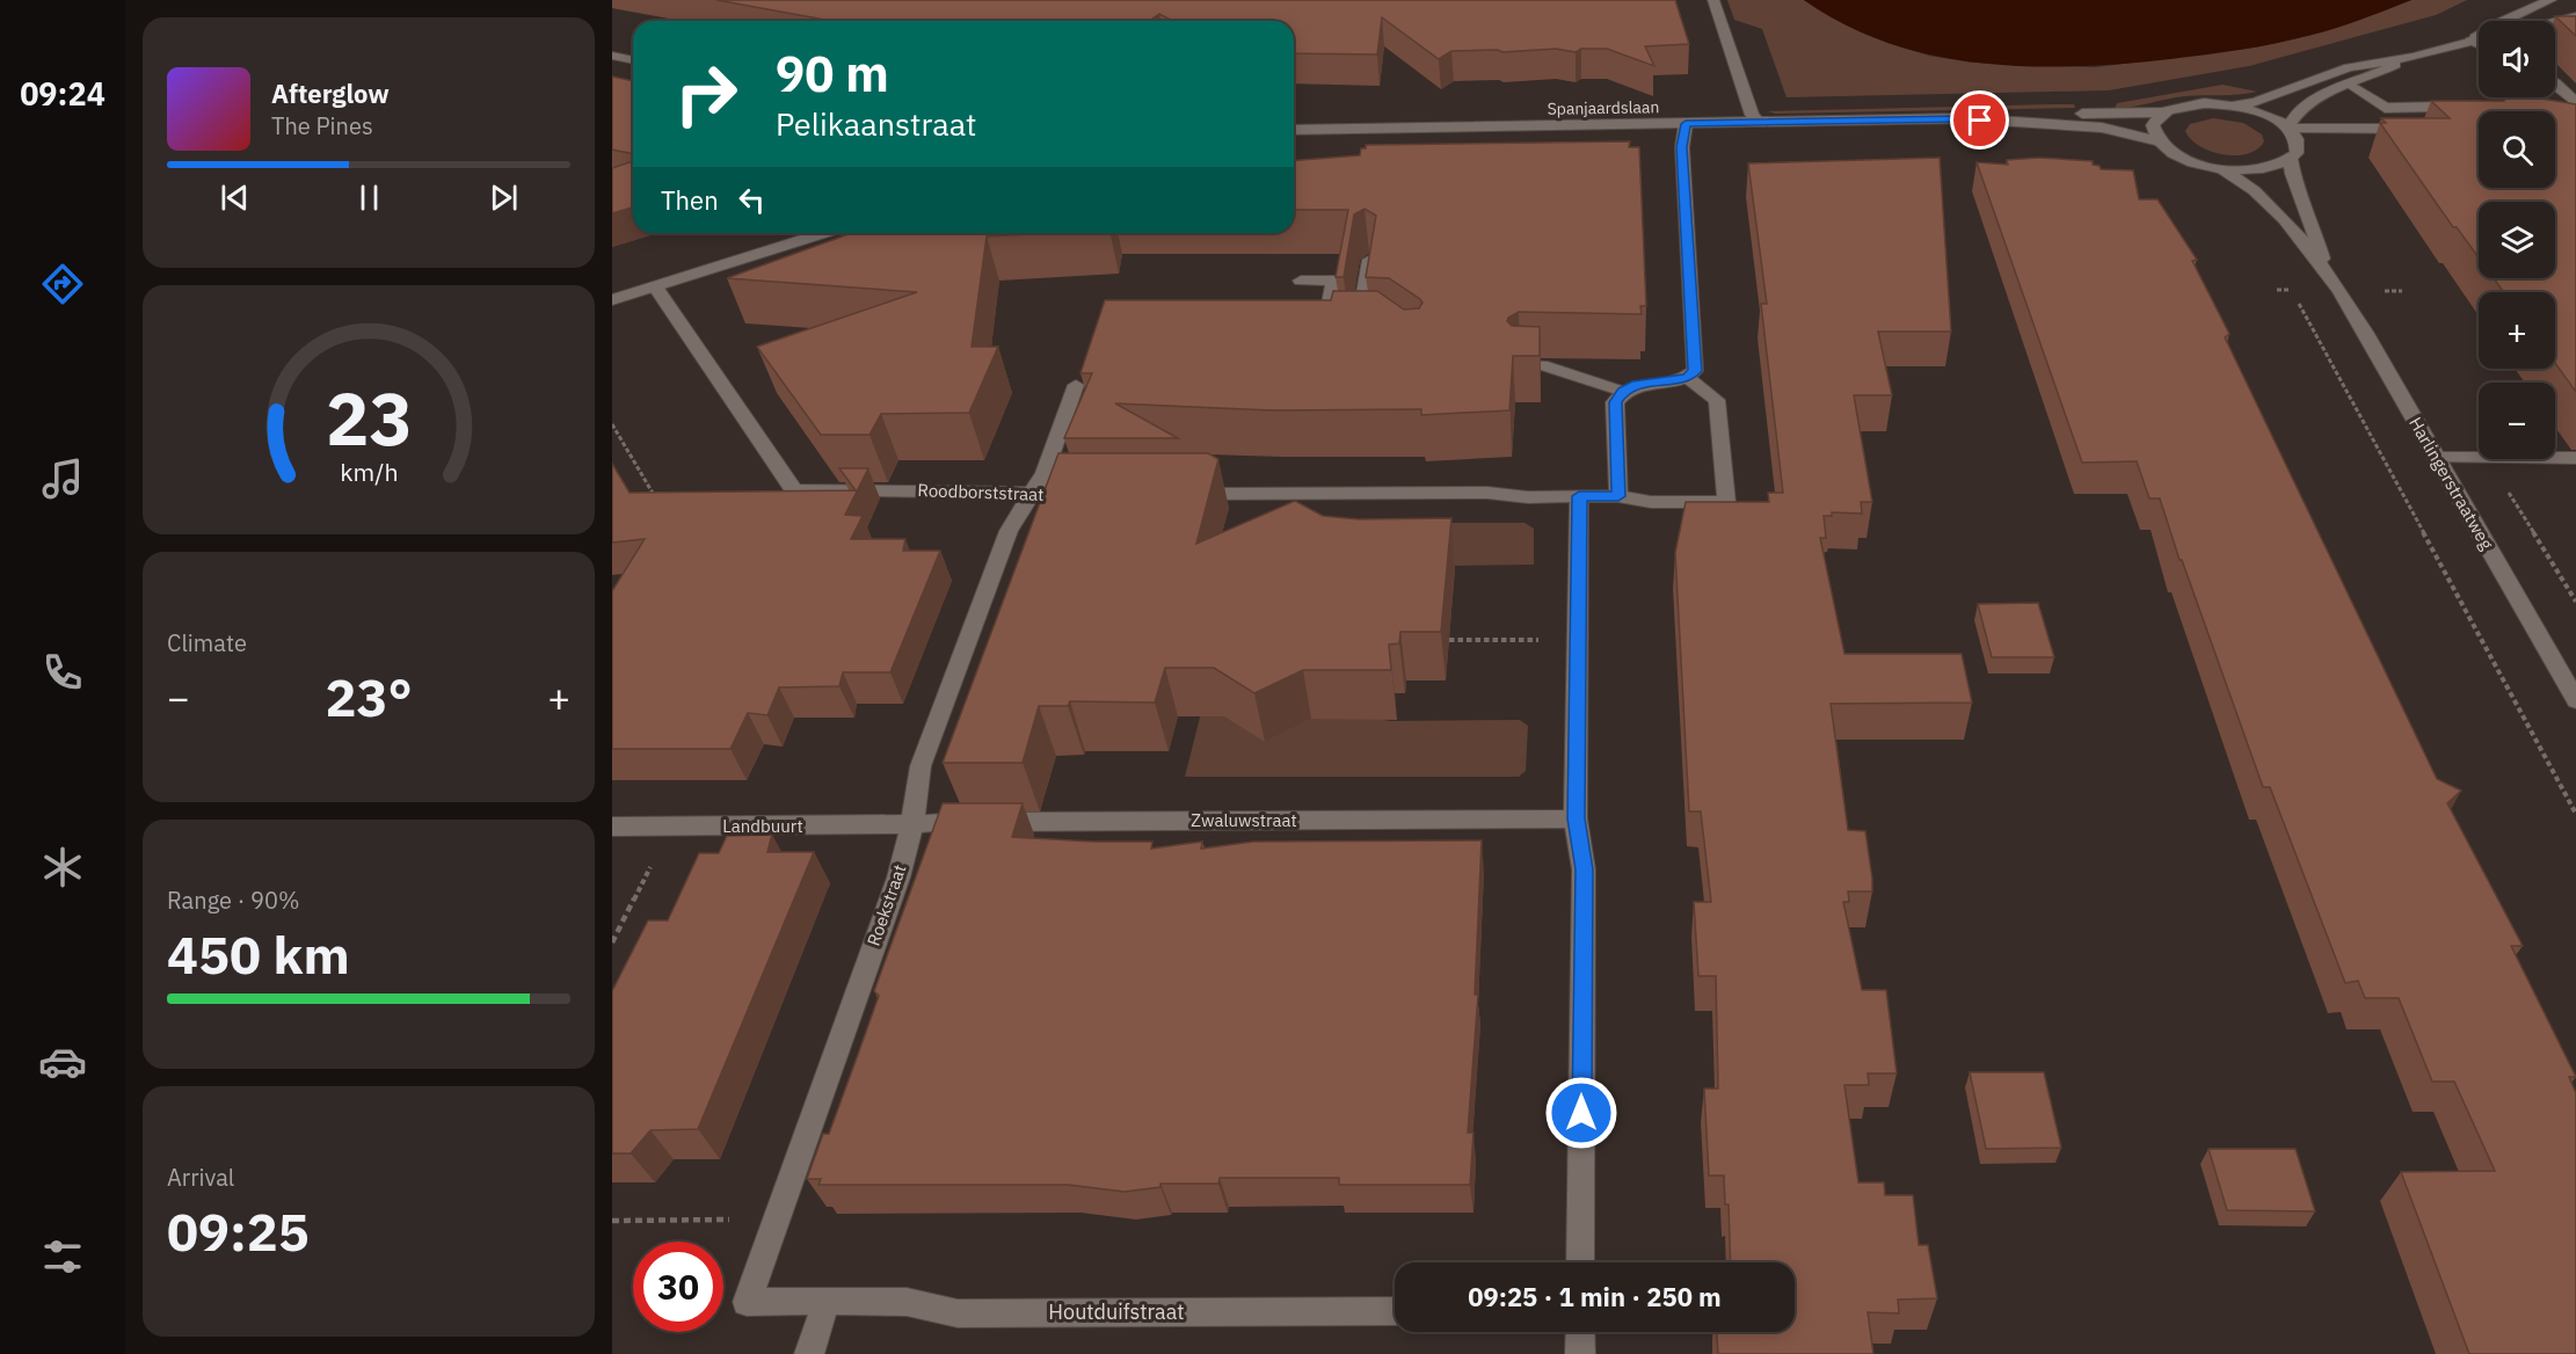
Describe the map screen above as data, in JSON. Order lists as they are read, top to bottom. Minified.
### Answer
{"streets":{"street":["Spanjaardslaan","Harlingerstraatweg","Roodborststraat","Zwaluwstraat","Landbuurt","Roekstraat","Houtduifstraat"]},"crossings":[["Spanjaardslaan","Harlingerstraatweg"],["Roodborststraat","Roekstraat"],["Zwaluwstraat","Landbuurt"],["Zwaluwstraat","Roekstraat"],["Landbuurt","Roekstraat"],["Roekstraat","Houtduifstraat"]],"page":{"tabs":"09:24","map_buttons":["+","−"],"turn":["90 m","Pelikaanstraat"],"song":["Afterglow","The Pines"],"then":"Then","tile":["Climate",["Range · 90%","450 km"],["Arrival","09:25"]],"heat":["−","23°","+"],"limit":"30","trip":"09:25 · 1 min · 250 m","gauge":["23","km/h"]}}
